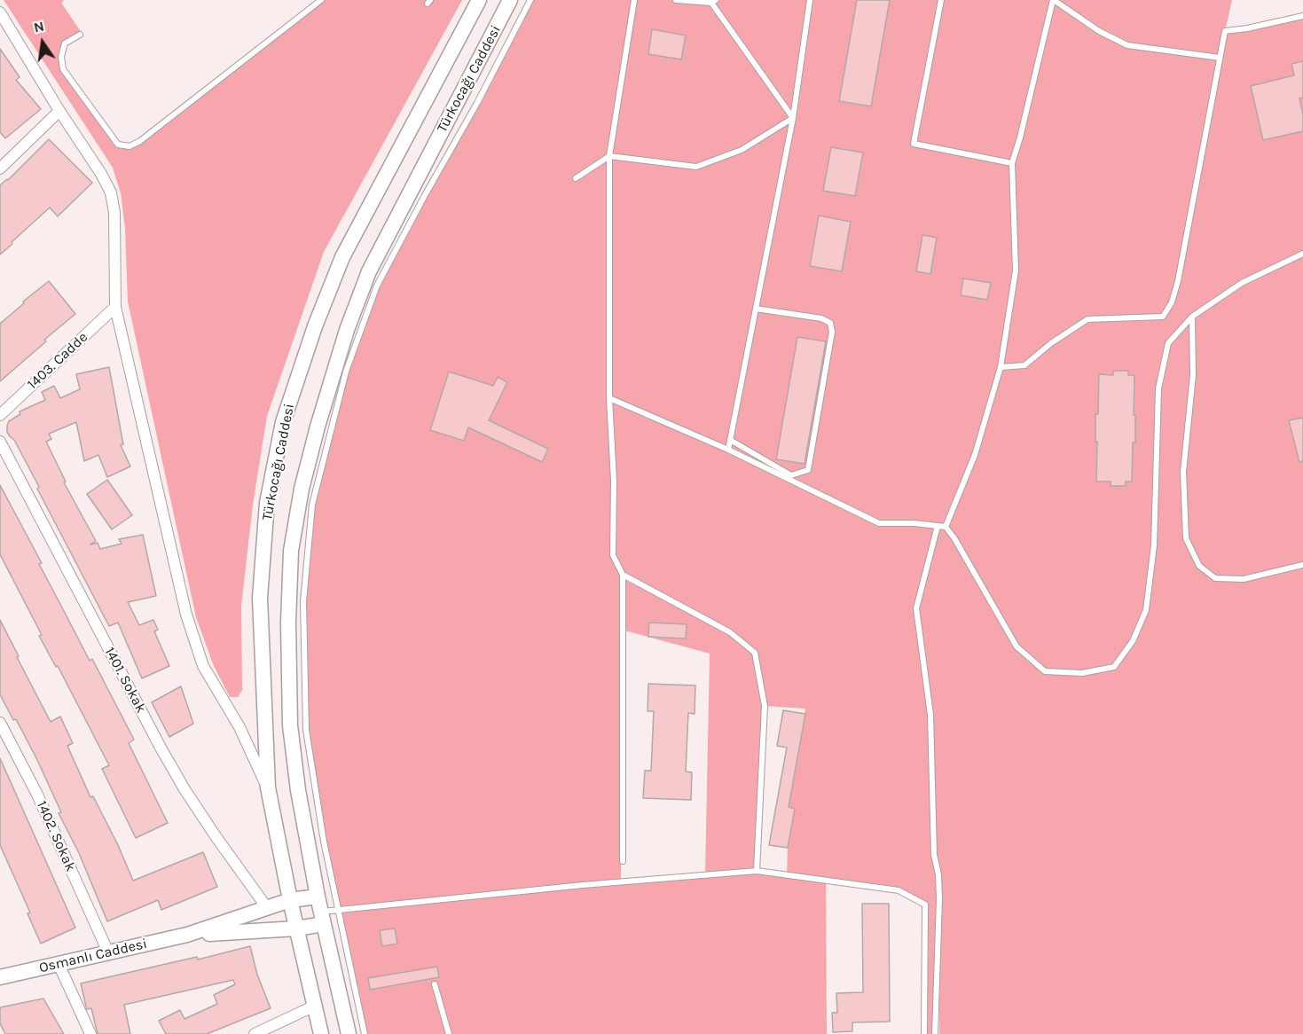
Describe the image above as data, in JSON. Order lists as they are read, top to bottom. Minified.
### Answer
{"streets":{"main road":["Türkocağı Caddesi","Osmanlı Caddesi"],"street":["1403. Cadde","1401. Sokak","1402. Sokak"]},"crossings":[["Türkocağı Caddesi","Osmanlı Caddesi"],["1401. Sokak","Osmanlı Caddesi"],["1402. Sokak","Osmanlı Caddesi"]],"north":"top"}
